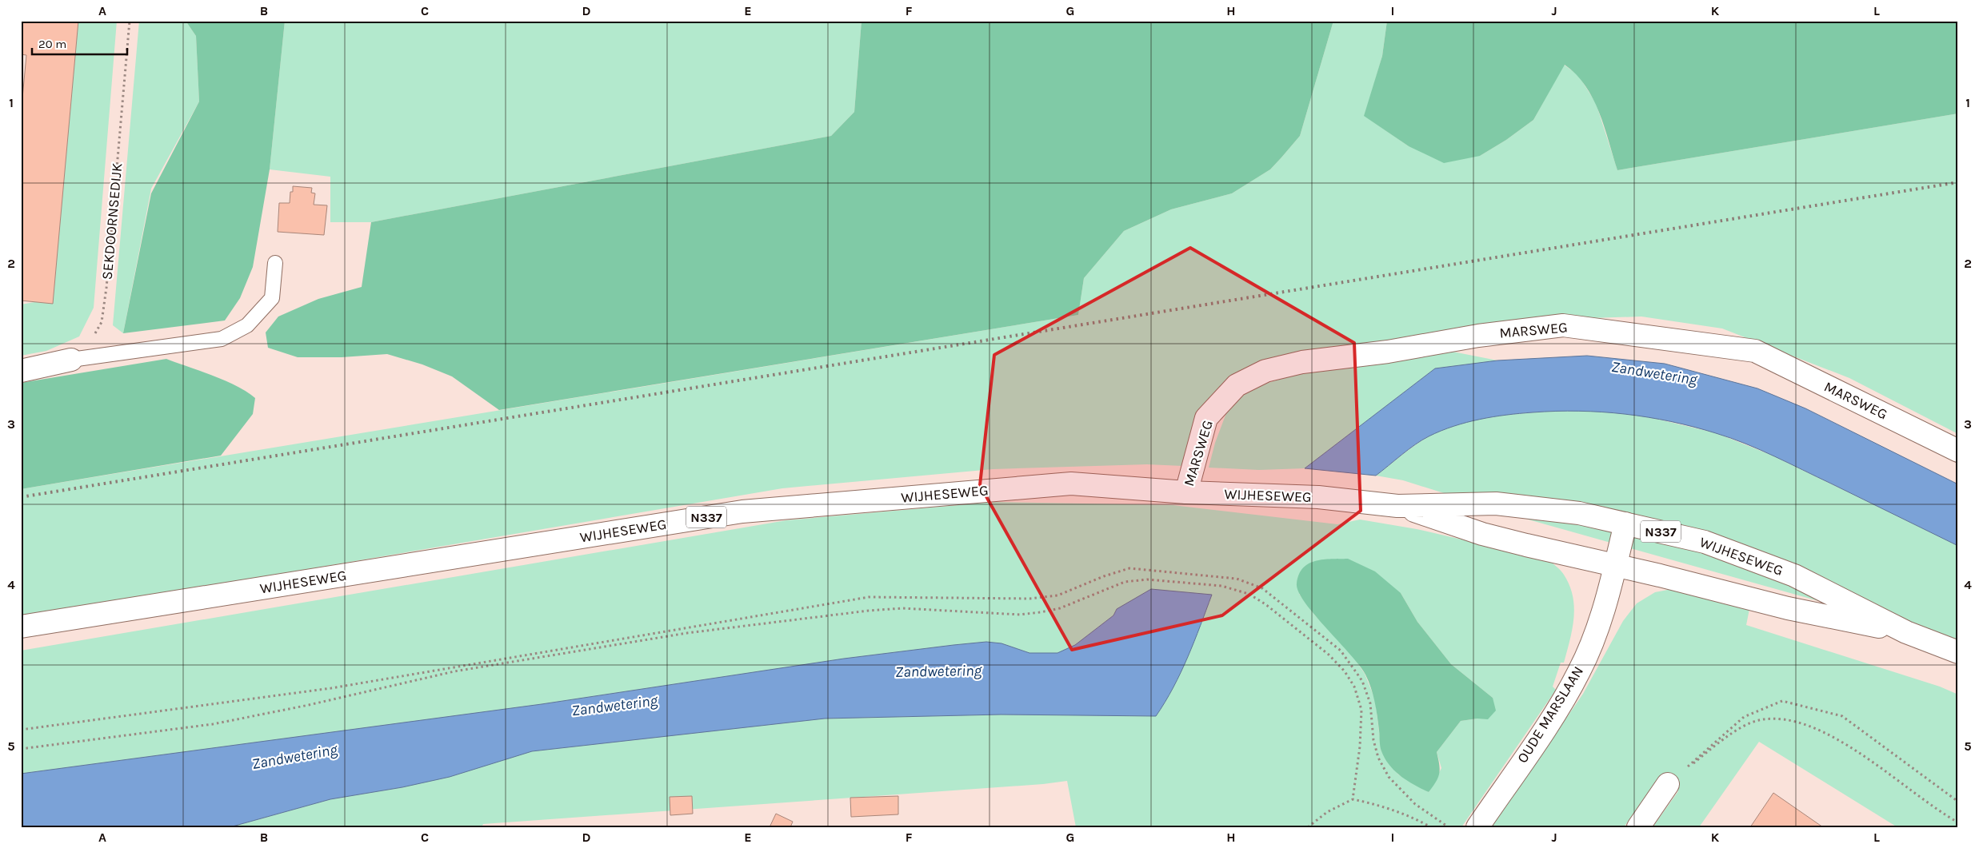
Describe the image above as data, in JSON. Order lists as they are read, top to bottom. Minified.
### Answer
{"streets":{"main road":["MARSWEG","WIJHESEWEG","N337","OUDE MARSLAAN"],"path":["SEKDOORNSEDIJK"]},"crossings":[["MARSWEG","WIJHESEWEG"],["WIJHESEWEG","OUDE MARSLAAN"]],"water":["Zandwetering"],"scale_bar":"20 m","grid":{"columns":["A","B","C","D","E","F","G","H","I","J","K","L"],"rows":["1","2","3","4","5"]}}
